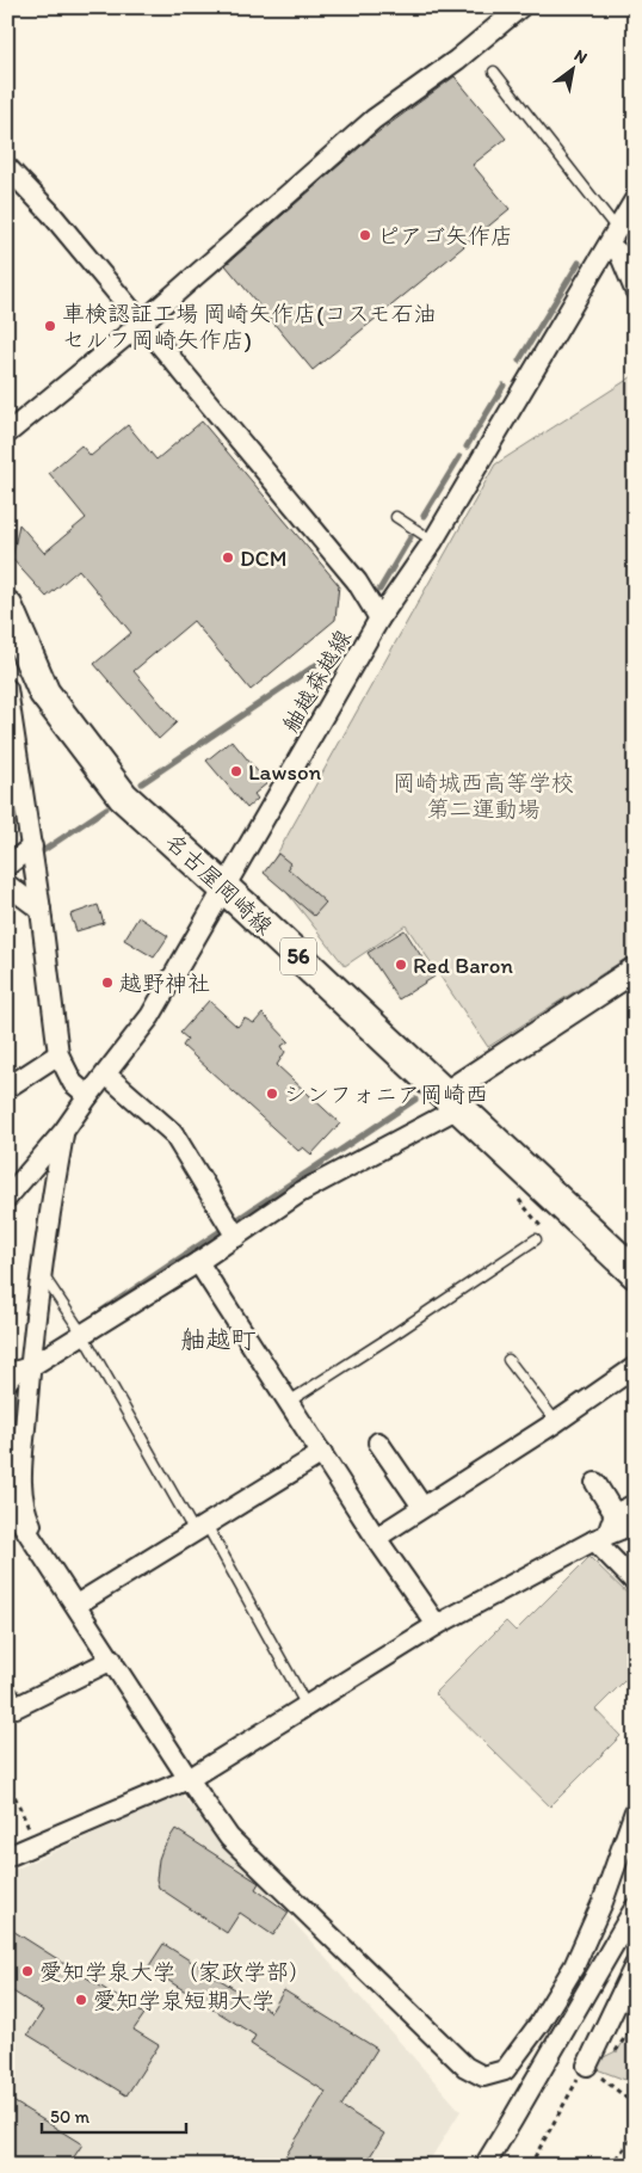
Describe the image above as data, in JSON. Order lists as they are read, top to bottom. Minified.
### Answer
{"streets":{"main road":["名古屋岡崎線","56"],"street":["舳越森越線"]},"crossings":[["舳越森越線","名古屋岡崎線"]],"districts":["舳越町"],"parks":["岡崎城西高等学校 第二運動場"],"places":["ピアゴ矢作店","車検認証工場 岡崎矢作店(コスモ石油 セルフ岡崎矢作店)","DCM","Lawson","Red Baron","越野神社","シンフォニア岡崎西","愛知学泉大学（家政学部）","愛知学泉短期大学"],"scale_bar":"50 m","north":"top right"}
